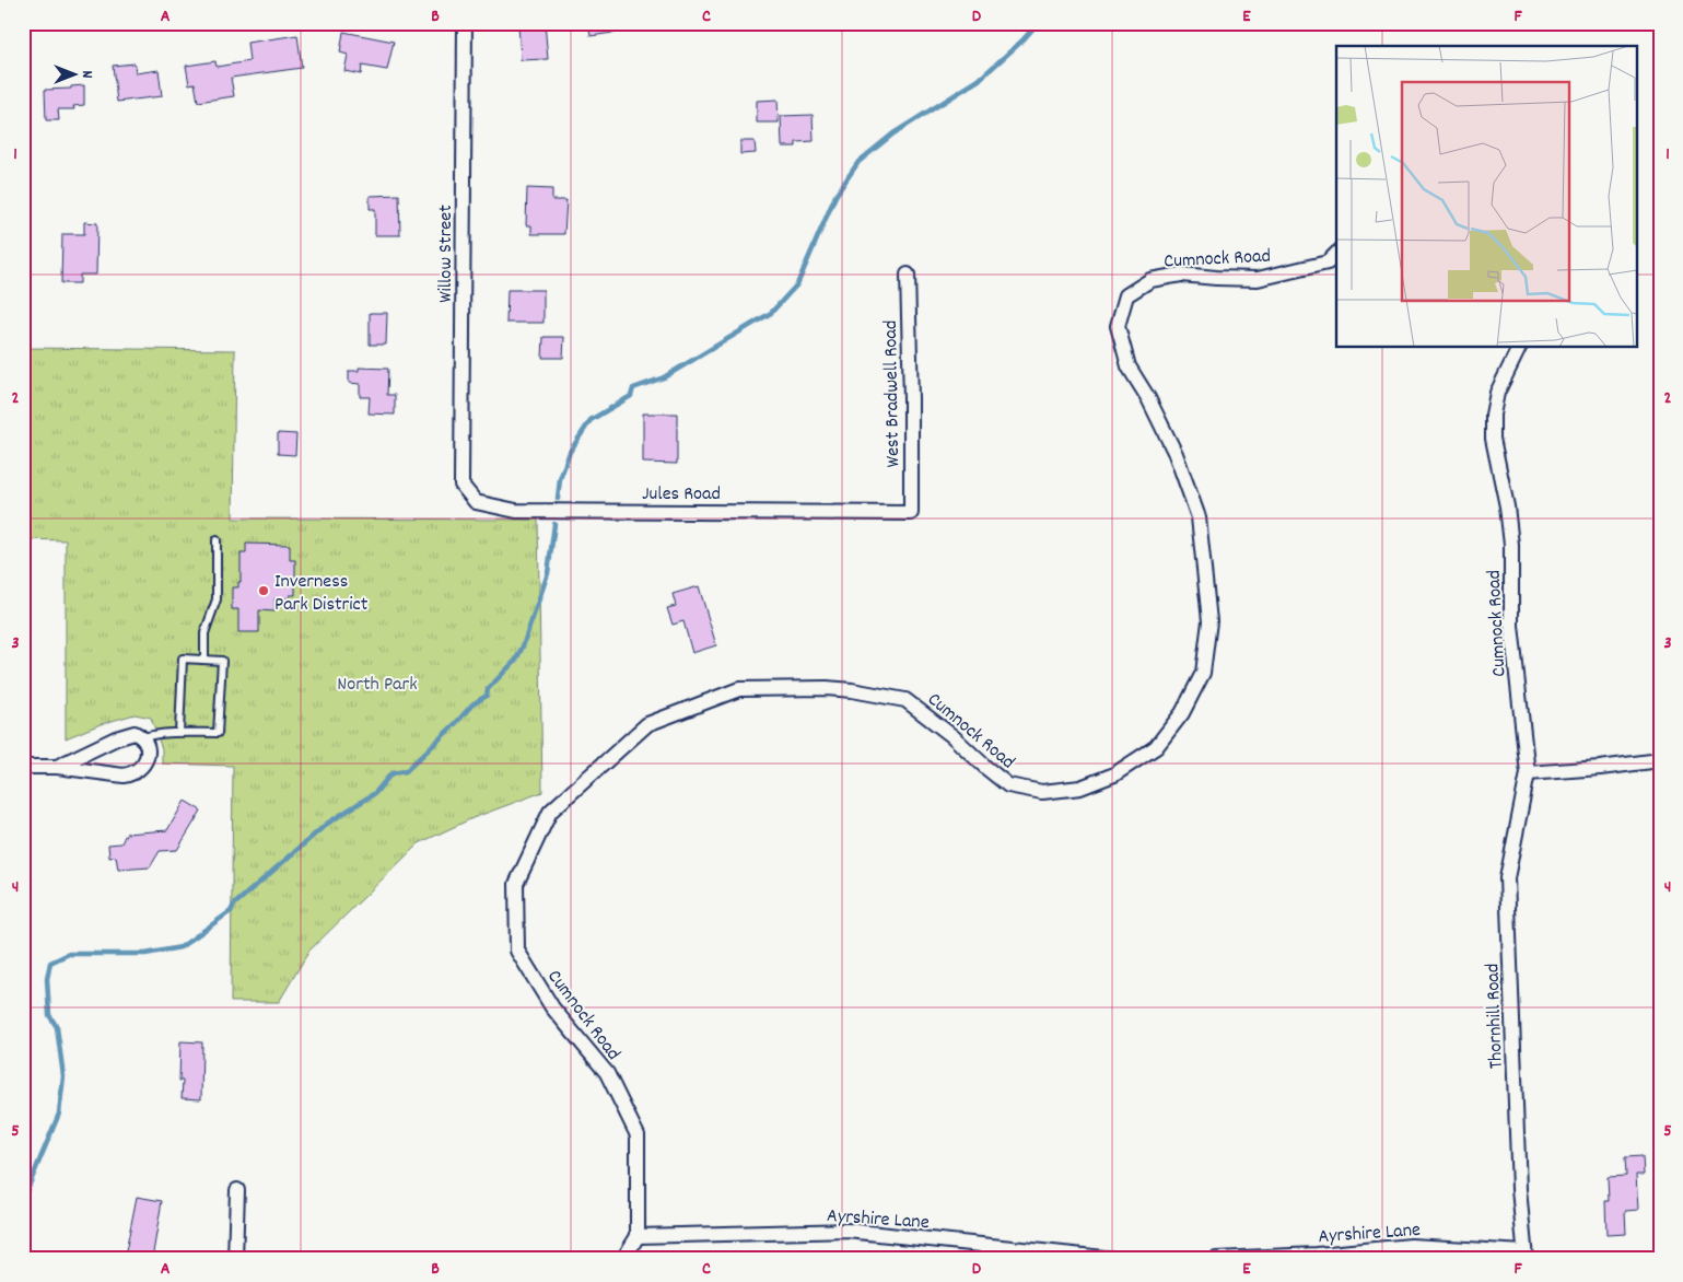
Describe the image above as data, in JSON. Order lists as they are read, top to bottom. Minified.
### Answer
{"streets":{"street":["Willow Street","Cumnock Road","West Bradwell Road","Jules Road","Thornhill Road","Ayrshire Lane"]},"crossings":[["Willow Street","Jules Road"],["Cumnock Road","Thornhill Road"],["Cumnock Road","Ayrshire Lane"],["West Bradwell Road","Jules Road"],["Thornhill Road","Ayrshire Lane"]],"parks":["North Park"],"places":["Inverness Park District"],"north":"right","grid":{"columns":["A","B","C","D","E","F"],"rows":["1","2","3","4","5"]}}
